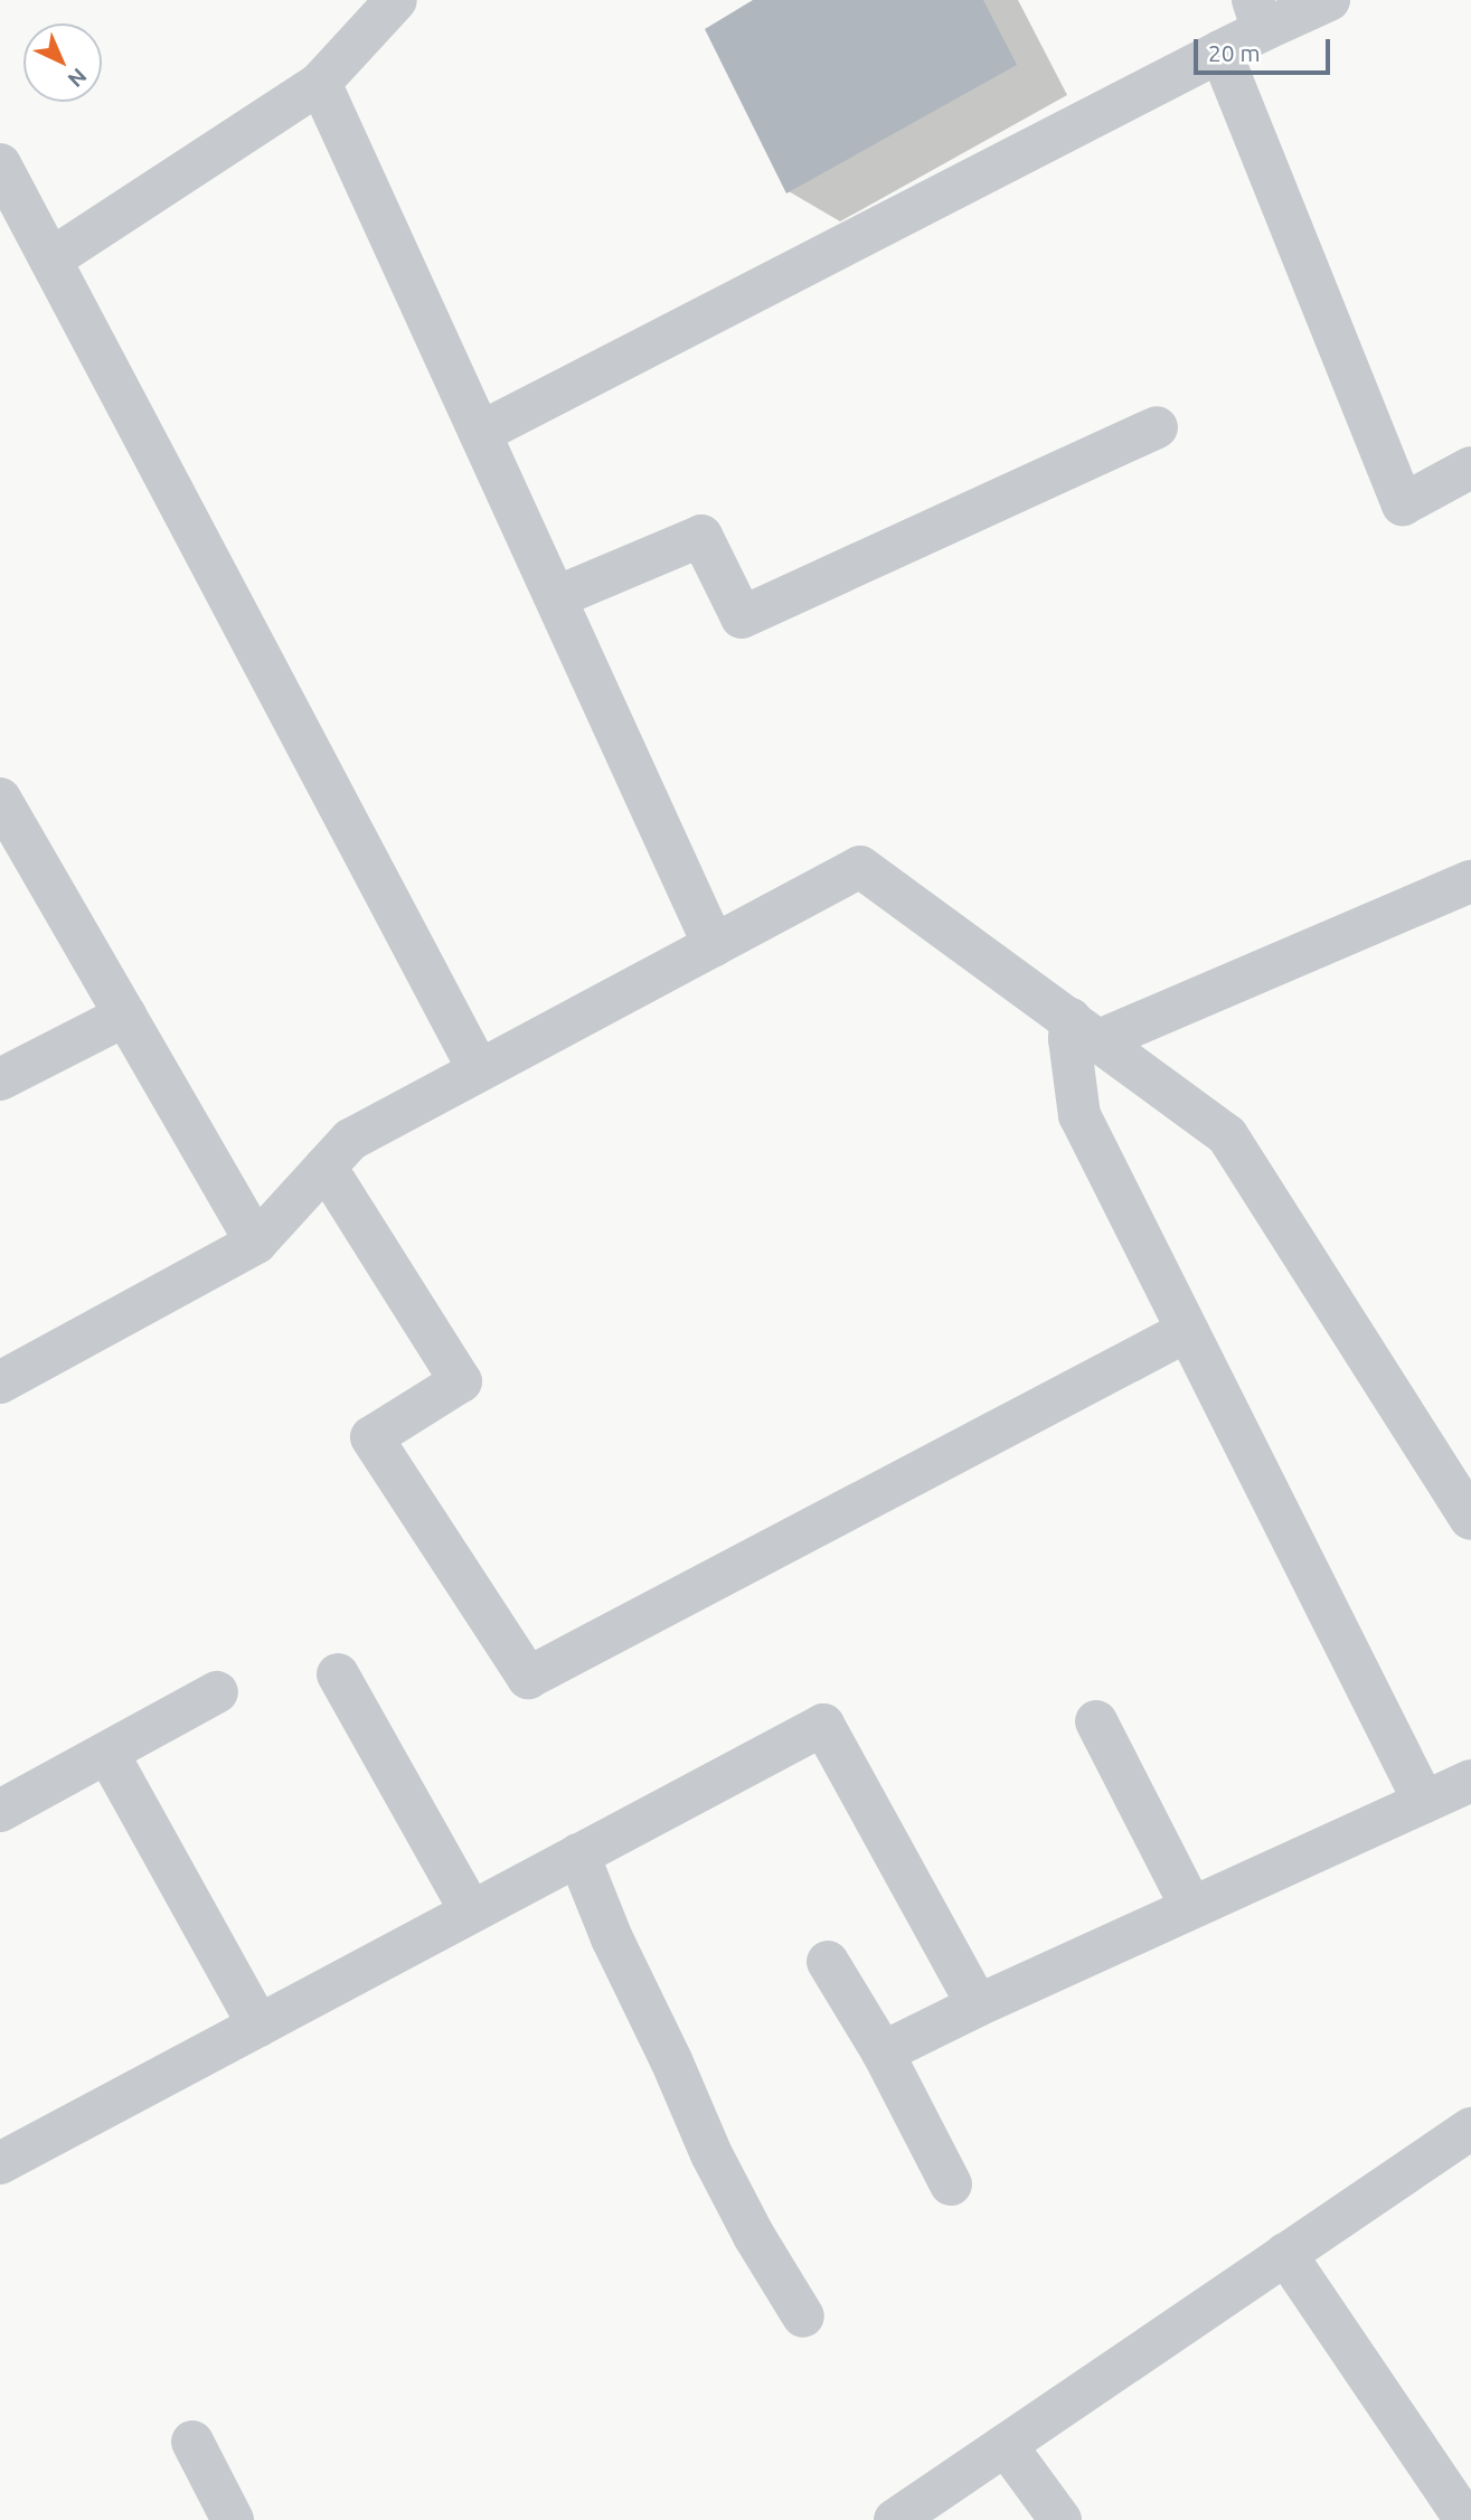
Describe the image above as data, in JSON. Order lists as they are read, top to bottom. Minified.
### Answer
{"scale_bar":"20 m","north":"bottom right"}
